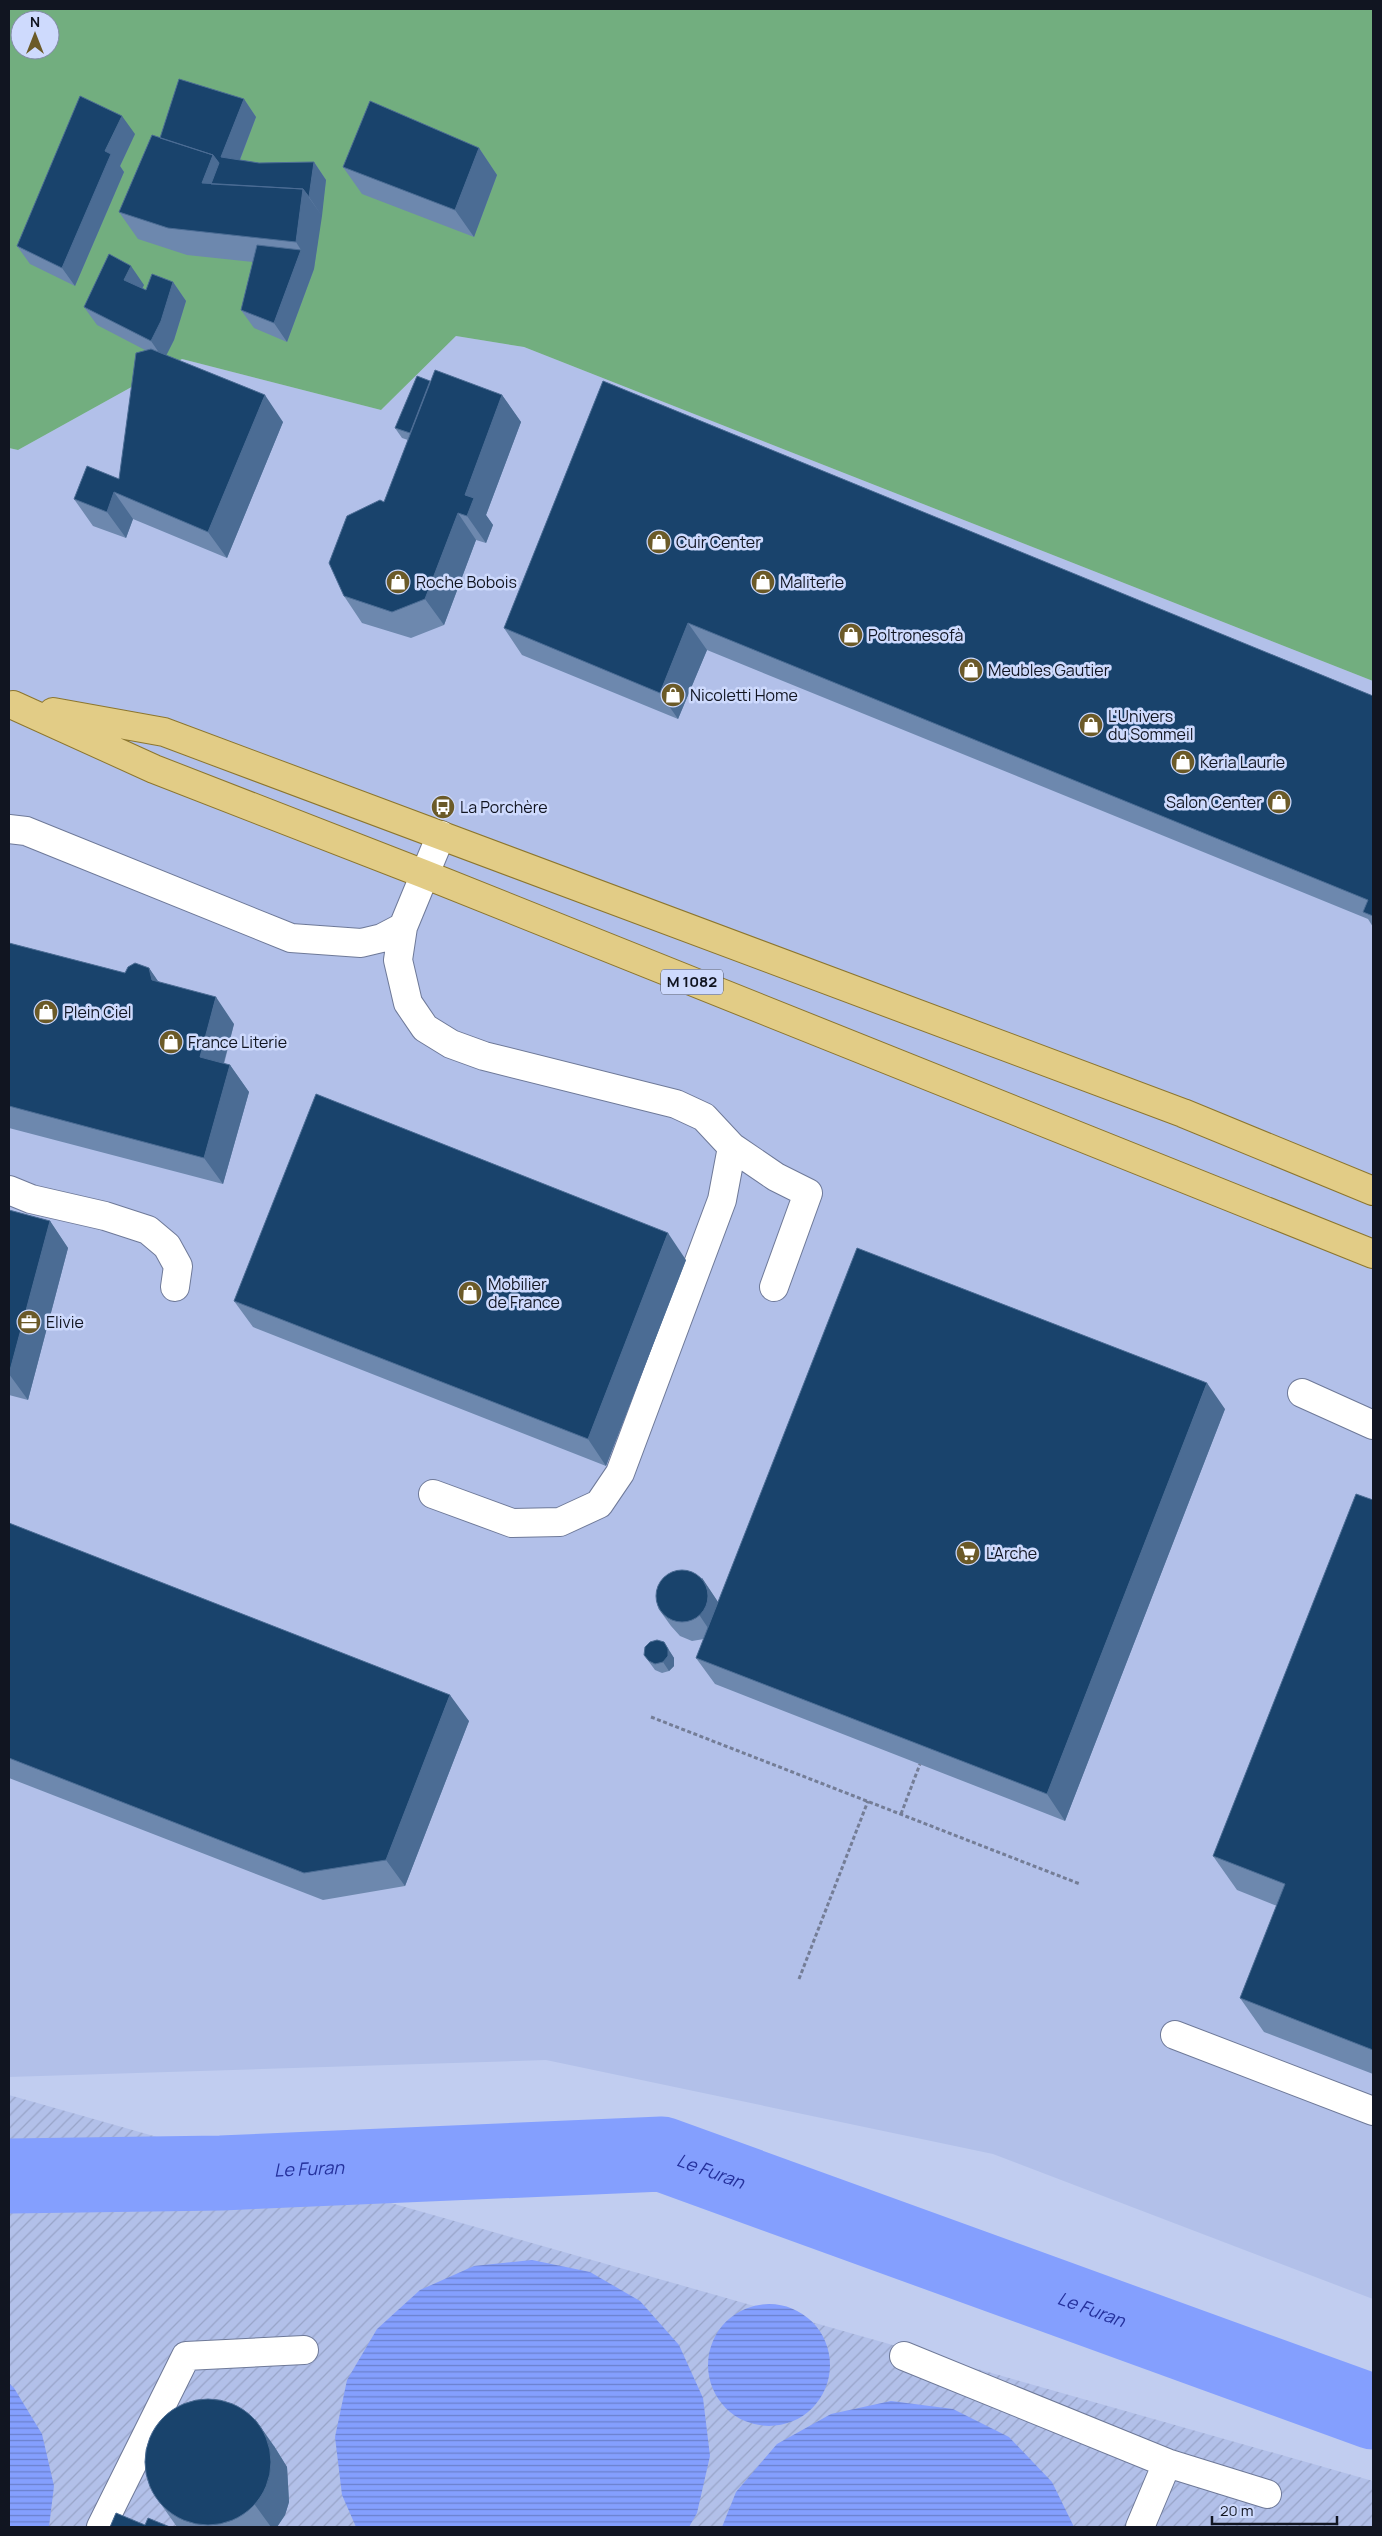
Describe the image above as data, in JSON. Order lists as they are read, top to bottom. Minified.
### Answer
{"streets":{"main road":["M 1082"]},"water":["Le Furan"],"places":{"shop":["Cuir Center","Roche Bobois","Maliterie","Poltronesofà","Meubles Gautier","Nicoletti Home","L'Univers du Sommeil","Keria Laurie","Salon Center","Plein Ciel","France Literie","Mobilier de France"],"bus stop":["La Porchère"],"office":["Elivie"],"supermarket":["L'Arche"]},"scale_bar":"20 m","north":"top"}
